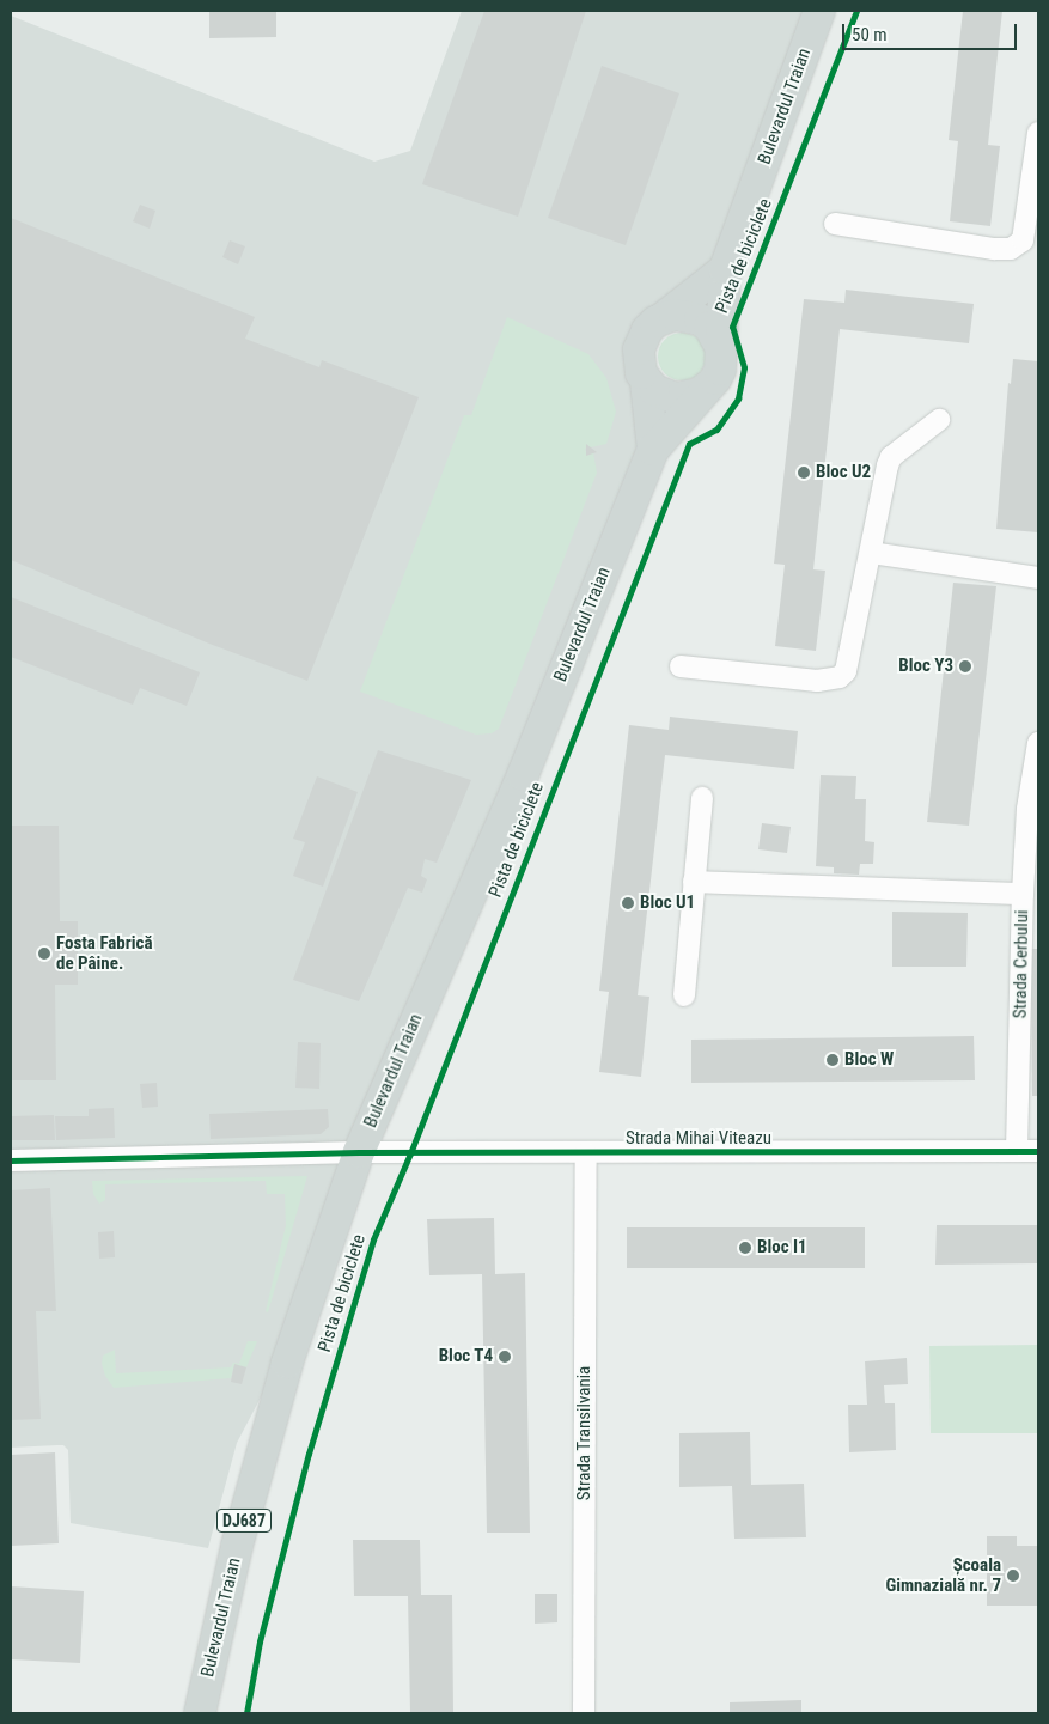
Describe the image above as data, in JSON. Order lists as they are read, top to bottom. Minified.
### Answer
{"streets":{"main road":["Bulevardul Traian","DJ687"],"street":["Strada Cerbului","Strada Mihai Viteazu","Strada Transilvania"],"cycle path":["Pista de biciclete"]},"crossings":[["Bulevardul Traian","Strada Mihai Viteazu"],["Strada Cerbului","Strada Mihai Viteazu"],["Strada Mihai Viteazu","Strada Transilvania"]],"places":["Bloc U2","Bloc Y3","Bloc U1","Fosta Fabrică de Pâine.","Bloc W","Bloc I1","Bloc T4","Școala Gimnazială nr. 7"],"scale_bar":"50 m"}
